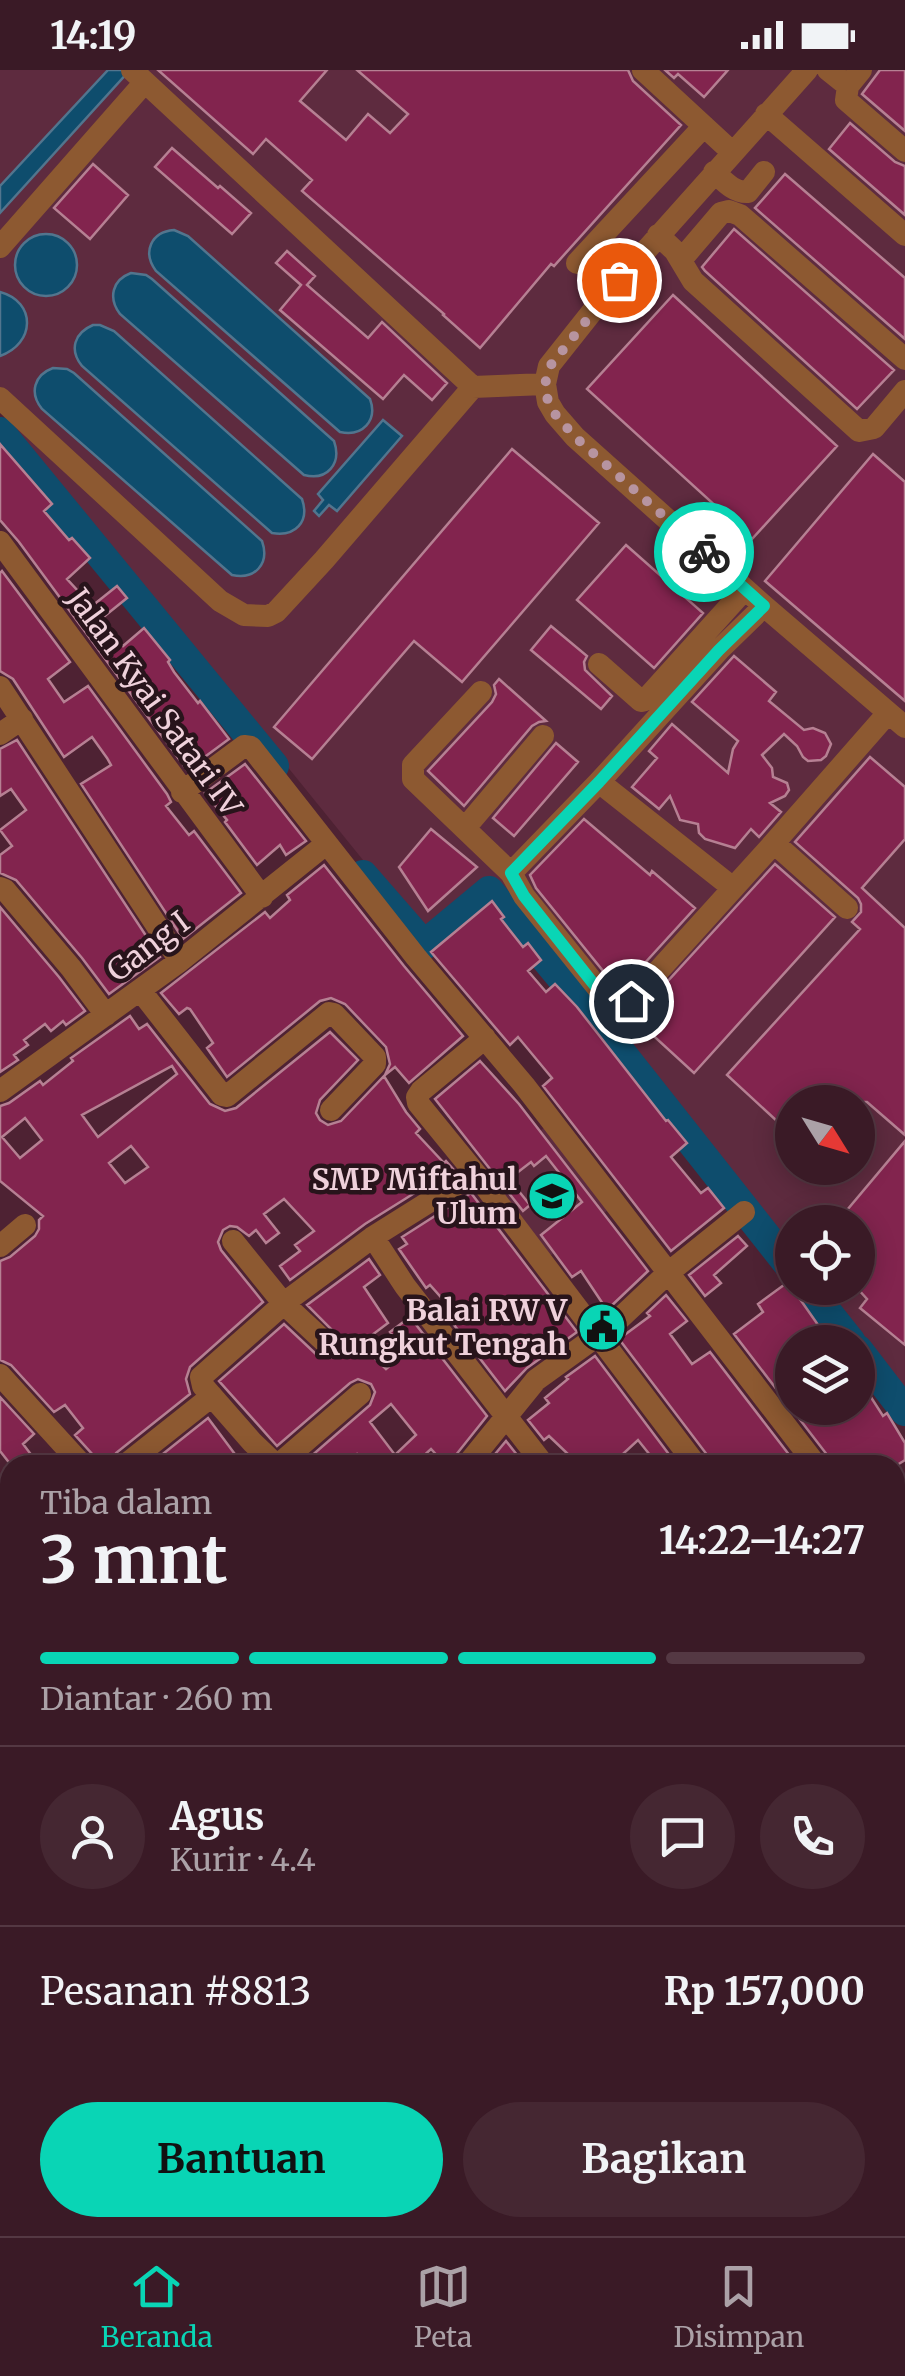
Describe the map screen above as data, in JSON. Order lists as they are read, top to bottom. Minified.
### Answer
{"streets":{"street":["Jalan Kyai Satari IV","Gang I"]},"crossings":[["Jalan Kyai Satari IV","Gang I"]],"places":{"school or university":["SMP Miftahul Ulum"],"public building":["Balai RW V Rungkut Tengah"]},"north":"bottom right","page":{"status":"14:19","heading":["3 mnt","Tiba dalam","14:22–14:27"],"panel":["Agus","Kurir · 4.4","Pesanan #8813","Rp 157,000"],"bar":"Diantar · 260 m","buttons":["Bantuan","Bagikan"],"tabs":["Beranda","Peta","Disimpan"]}}
